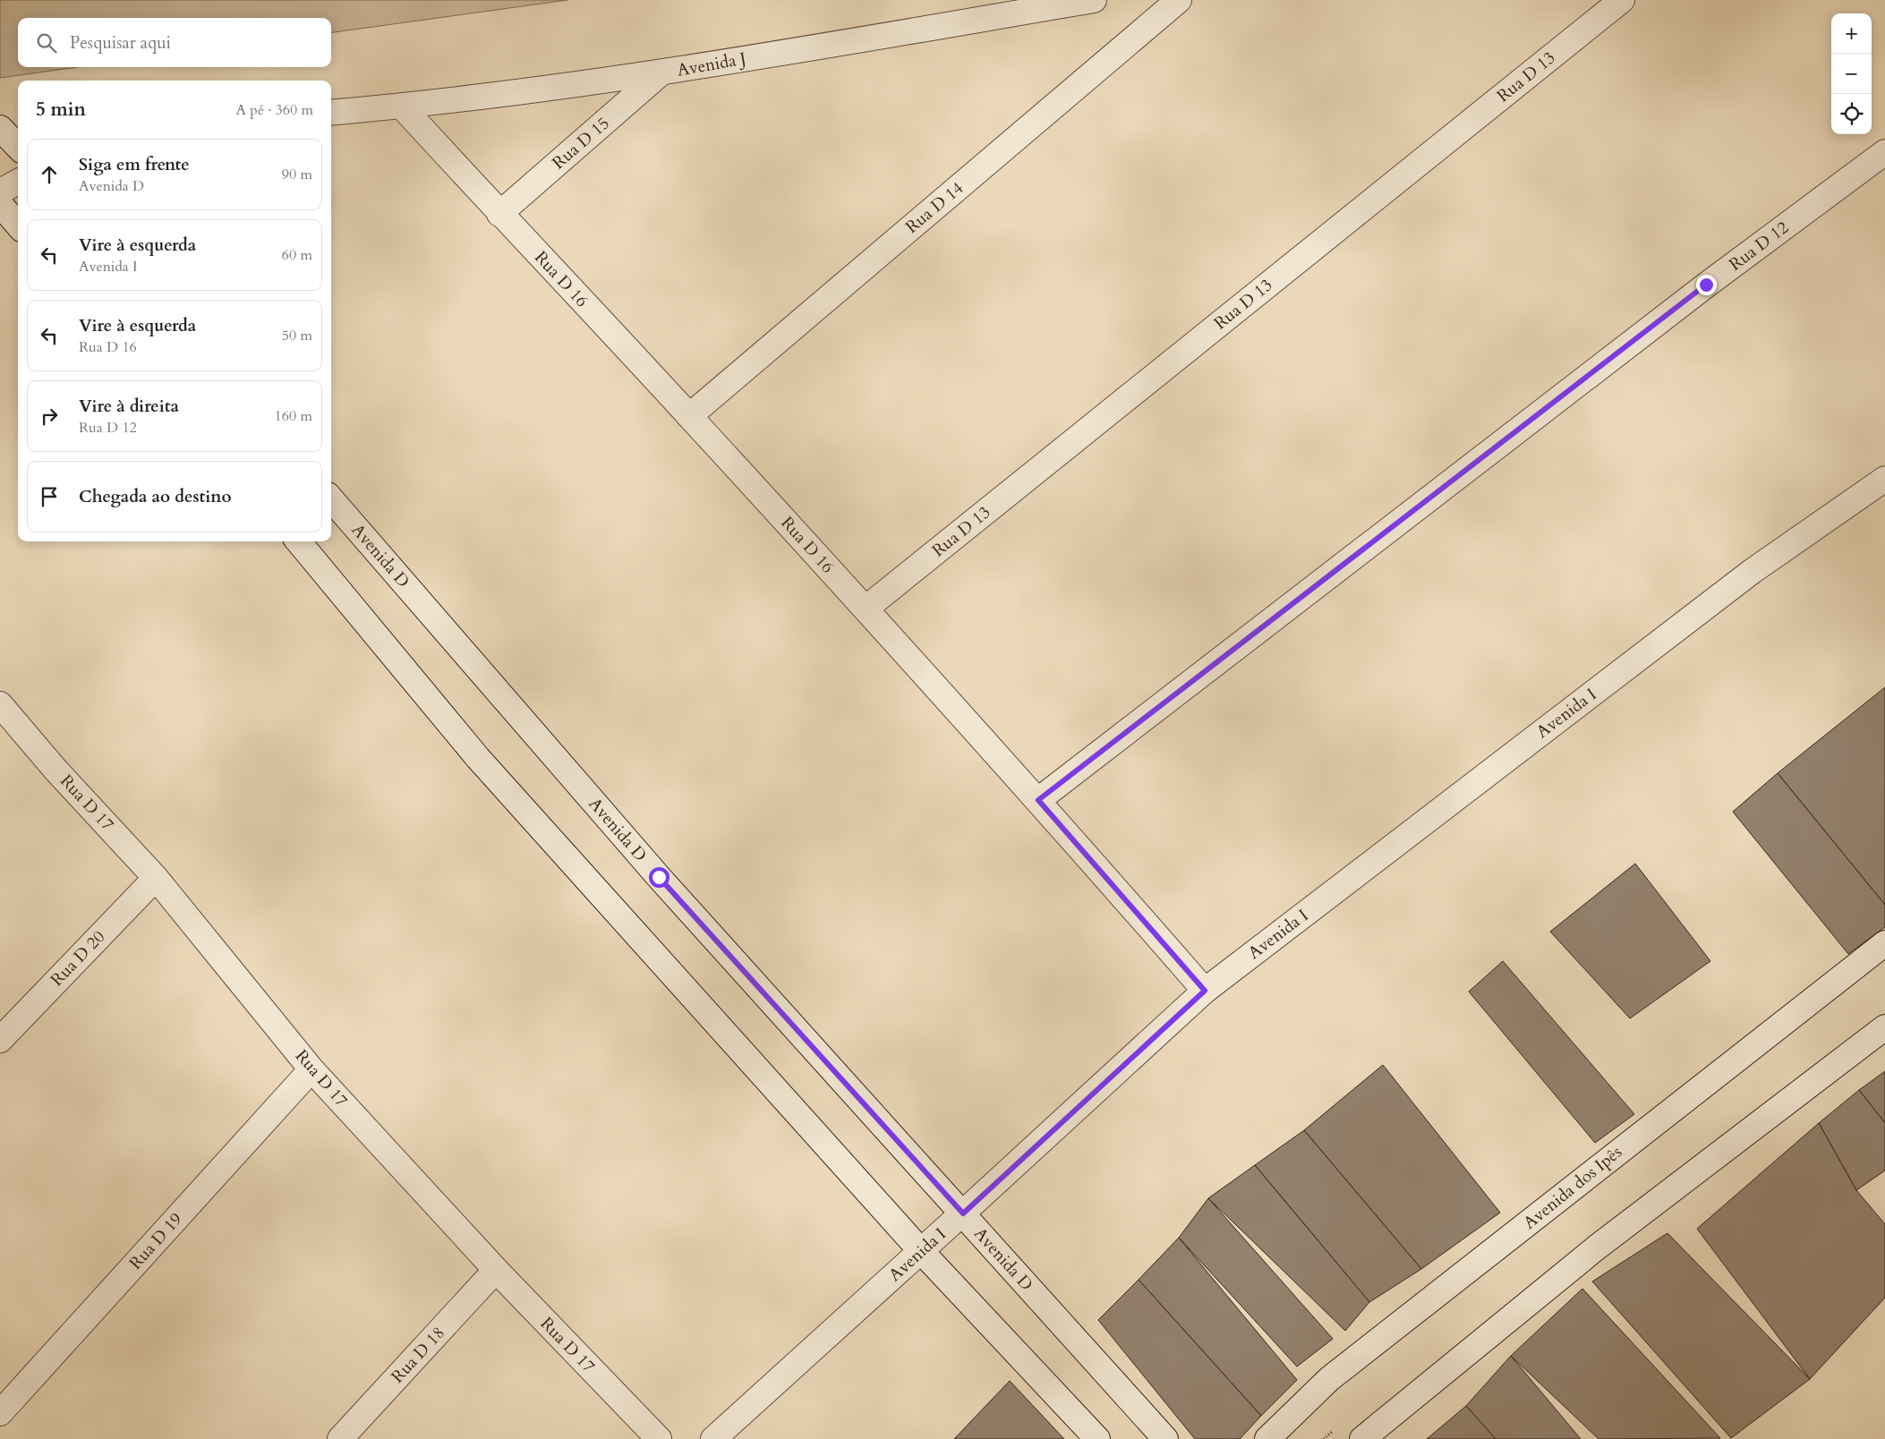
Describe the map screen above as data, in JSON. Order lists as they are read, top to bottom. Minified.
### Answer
{"streets":{"street":["Avenida J","Rua D 13","Rua D 15","Rua D 14","Rua D 12","Rua D 16","Avenida D","Avenida I","Rua D 17","Rua D 20","Avenida dos Ipês","Rua D 19","Rua D 18"]},"crossings":[["Avenida J","Rua D 15"],["Avenida J","Rua D 16"],["Rua D 13","Rua D 16"],["Rua D 15","Rua D 16"],["Rua D 14","Rua D 16"],["Rua D 12","Rua D 16"],["Rua D 16","Avenida I"],["Avenida D","Avenida I"],["Rua D 17","Rua D 20"],["Rua D 17","Rua D 19"],["Rua D 17","Rua D 18"]],"page":{"map_buttons":["+","−"],"search":"Pesquisar aqui","heading":["5 min","A pé · 360 m"],"list":[["Siga em frente","Avenida D","90 m"],["Vire à esquerda","Avenida I","60 m"],["Vire à esquerda","Rua D 16","50 m"],["Vire à direita","Rua D 12","160 m"],"Chegada ao destino"]}}
